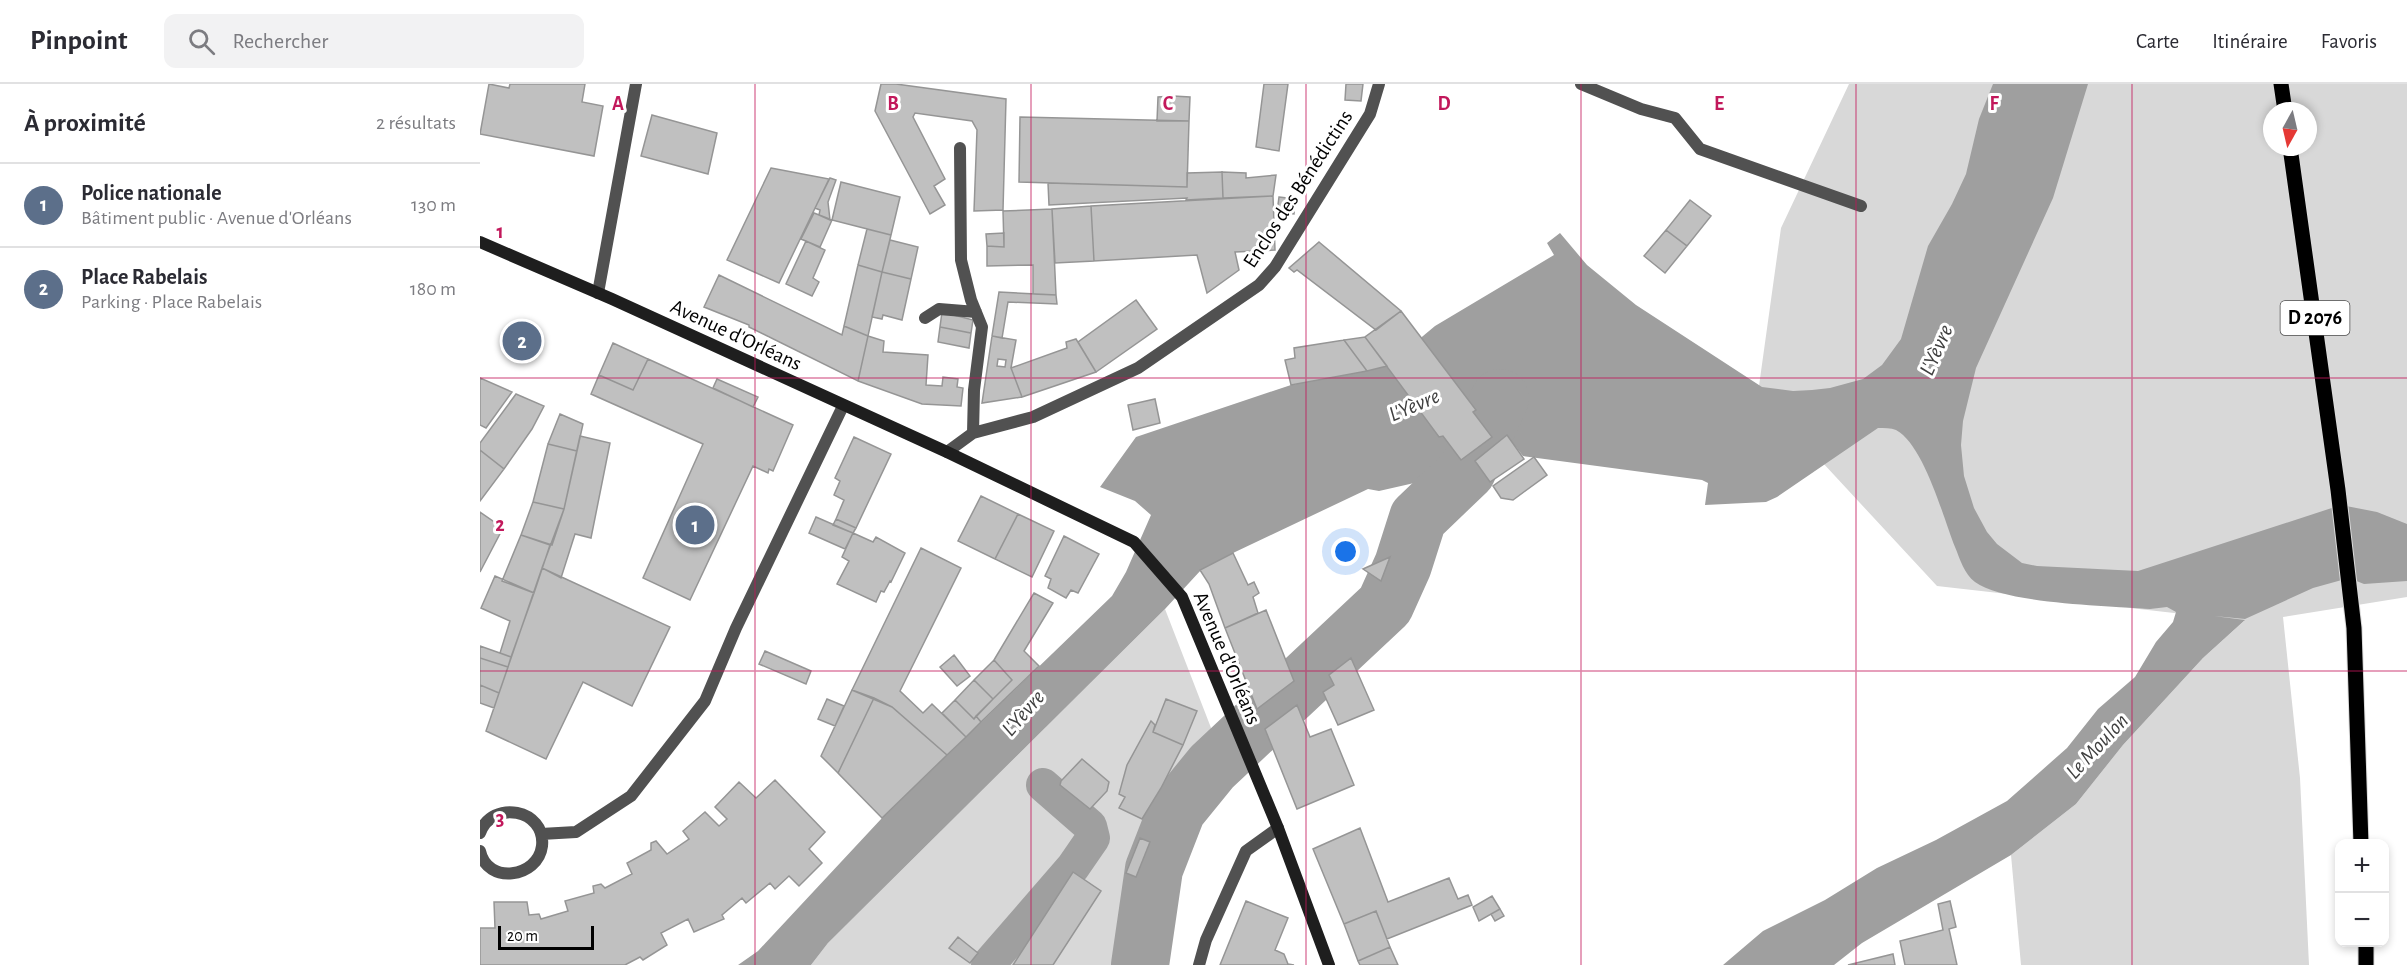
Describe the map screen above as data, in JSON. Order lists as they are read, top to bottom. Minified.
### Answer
{"streets":{"main road":["D 2076","Avenue d'Orléans"],"street":["Enclos des Bénédictins"]},"crossings":[["Enclos des Bénédictins","Avenue d'Orléans"]],"water":["L'Yèvre","Le Moulon"],"scale_bar":"20 m","north":"bottom","page":{"header":"Pinpoint","search":"Rechercher","nav":["Carte","Itinéraire","Favoris"],"heading":["À proximité","2 résultats"],"list":[{"mark":"1","name":"Police nationale","note":"Bâtiment public · Avenue d'Orléans","value":"130 m"},{"mark":"2","name":"Place Rabelais","note":"Parking · Place Rabelais","value":"180 m"}],"pins":["2","1"],"map_buttons":["+","−"],"scale":"20 m"},"grid":{"columns":["A","B","C","D","E","F"],"rows":["1","2","3"]}}
